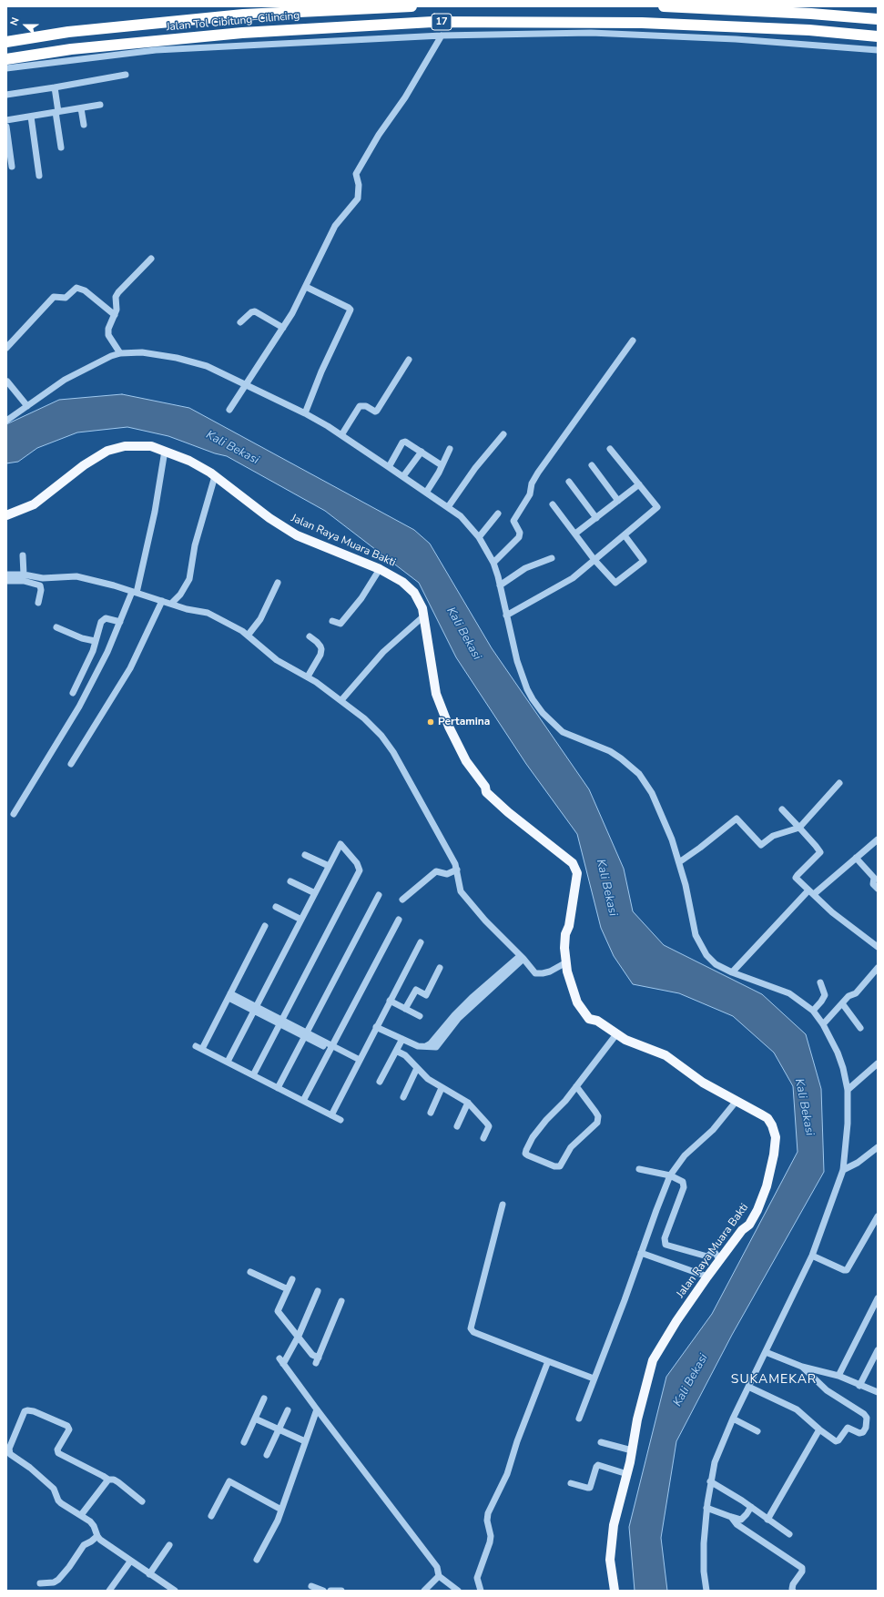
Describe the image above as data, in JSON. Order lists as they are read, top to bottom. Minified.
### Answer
{"streets":{"highway":["Jalan Tol Cibitung–Cilincing","17"],"main road":["Jalan Raya Muara Bakti"]},"districts":["SUKAMEKAR"],"water":["Kali Bekasi"],"places":["Pertamina"],"north":"left"}
